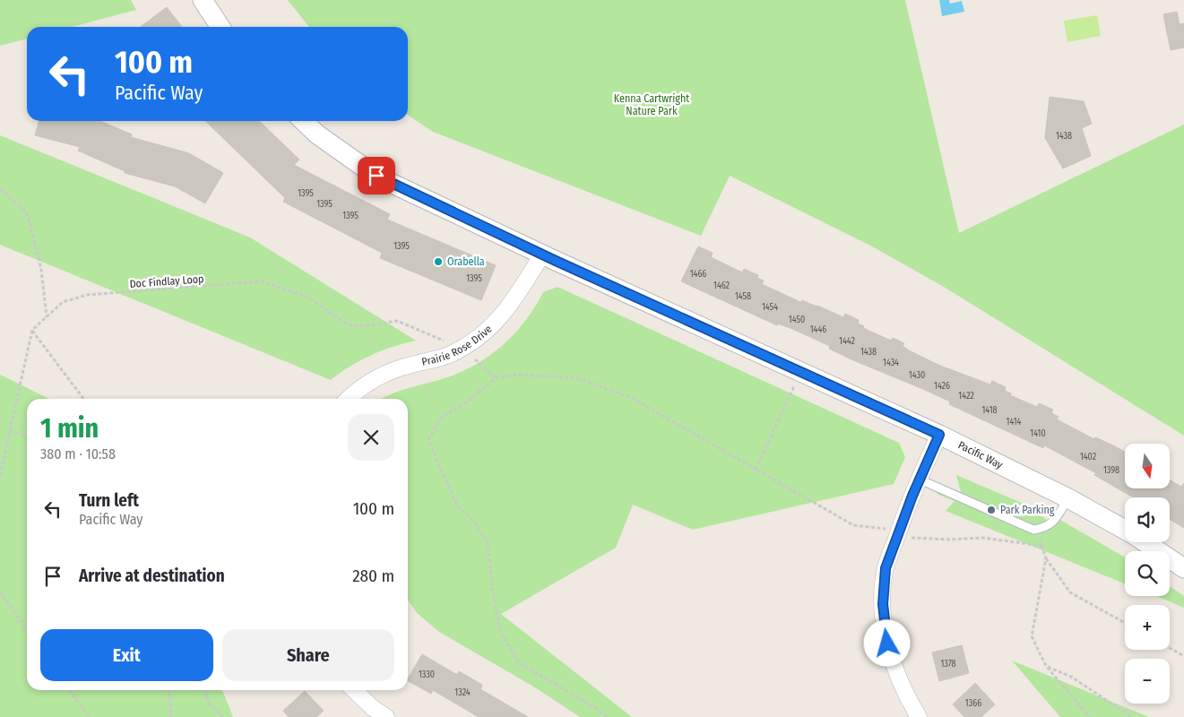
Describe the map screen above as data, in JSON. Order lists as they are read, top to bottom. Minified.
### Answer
{"streets":{"street":["Prairie Rose Drive","Pacific Way"],"path":["Doc Findlay Loop"]},"crossings":[["Prairie Rose Drive","Pacific Way"]],"parks":["Kenna Cartwright Nature Park"],"places":["Orabella","Park Parking"],"house_numbers":["1438","1395","1395","1395","1395","1466","1395","1462","1458","1454","1450","1446","1442","1438","1434","1430","1426","1422","1418","1414","1410","1402","1398","1378","1330","1324","1366"],"north":"bottom","page":{"turn":["100 m","Pacific Way"],"heading":["1 min","380 m · 10:58"],"map_buttons":["+","−"],"list":[{"name":"Turn left","note":"Pacific Way","value":"100 m"},{"name":"Arrive at destination","value":"280 m"}],"buttons":["Exit","Share"]}}
